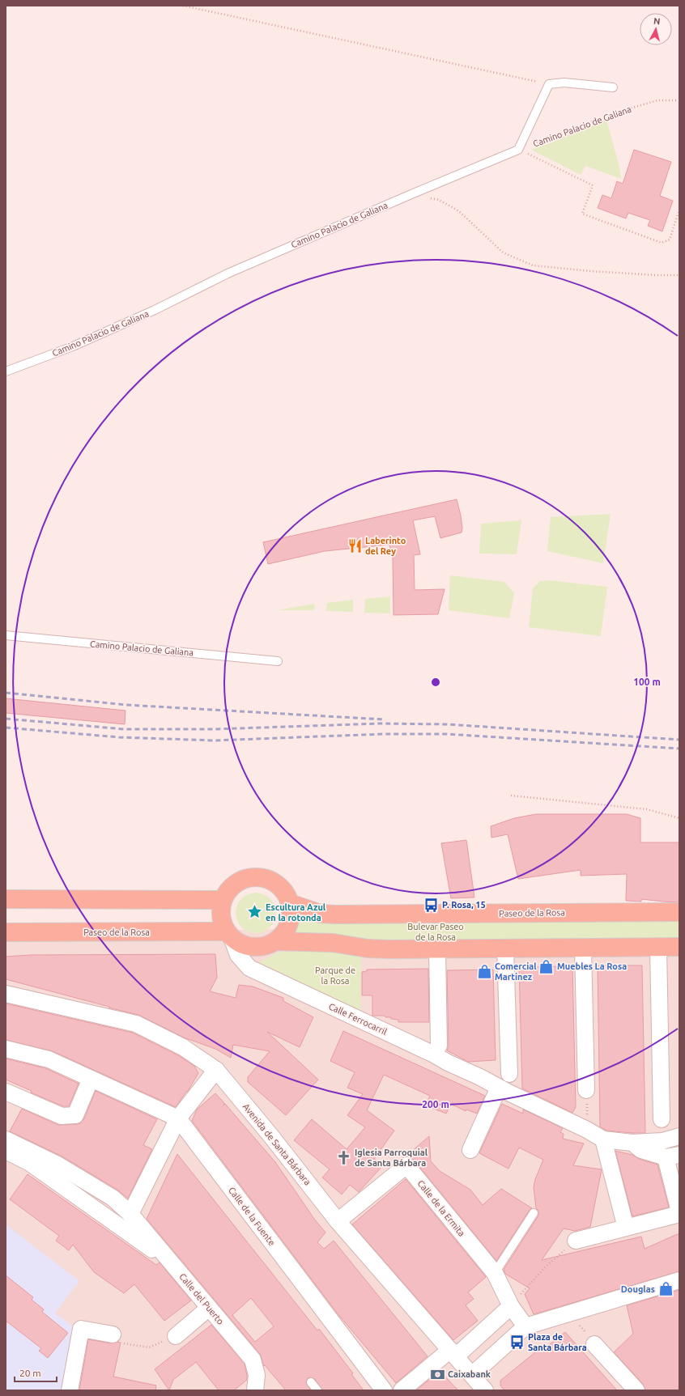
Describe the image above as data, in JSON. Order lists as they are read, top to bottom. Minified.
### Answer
{"streets":{"main road":["Paseo de la Rosa"],"street":["Calle Ferrocarril","Avenida de Santa Bárbara","Calle de la Ermita","Calle de la Fuente","Calle del Puerto"],"lane":["Camino Palacio de Galiana"]},"crossings":[["Paseo de la Rosa","Calle Ferrocarril"],["Avenida de Santa Bárbara","Calle de la Ermita"]],"parks":["Bulevar Paseo de la Rosa","Parque de la Rosa"],"places":{"restaurant":["Laberinto del Rey"],"bus stop":["P. Rosa, 15","Plaza de Santa Bárbara"],"place":["Escultura Azul en la rotonda"],"shop":["Muebles La Rosa","Comercial Martinez","Douglas"],"church":["Iglesia Parroquial de Santa Bárbara"],"bank":["Caixabank"]},"scale_bar":"20 m","north":"top","rings":["100 m","200 m"]}
